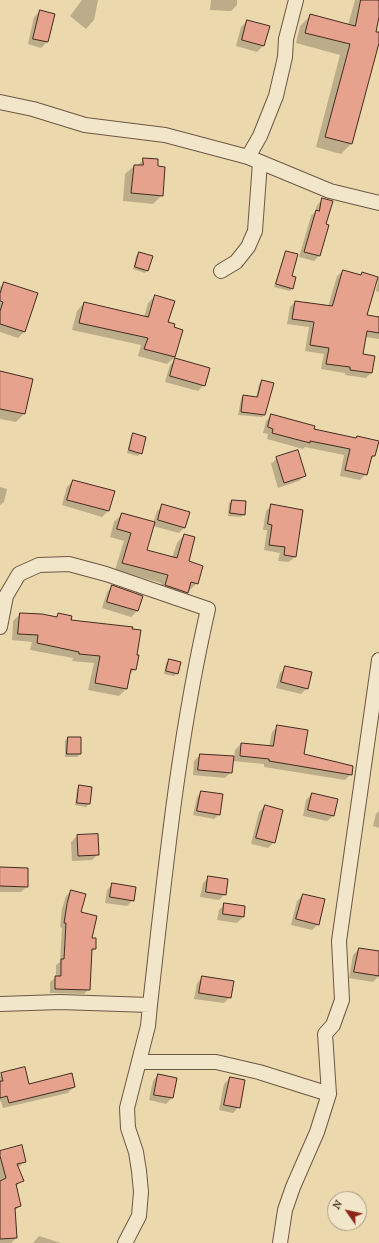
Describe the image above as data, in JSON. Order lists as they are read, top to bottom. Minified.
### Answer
{"north":"top left"}
